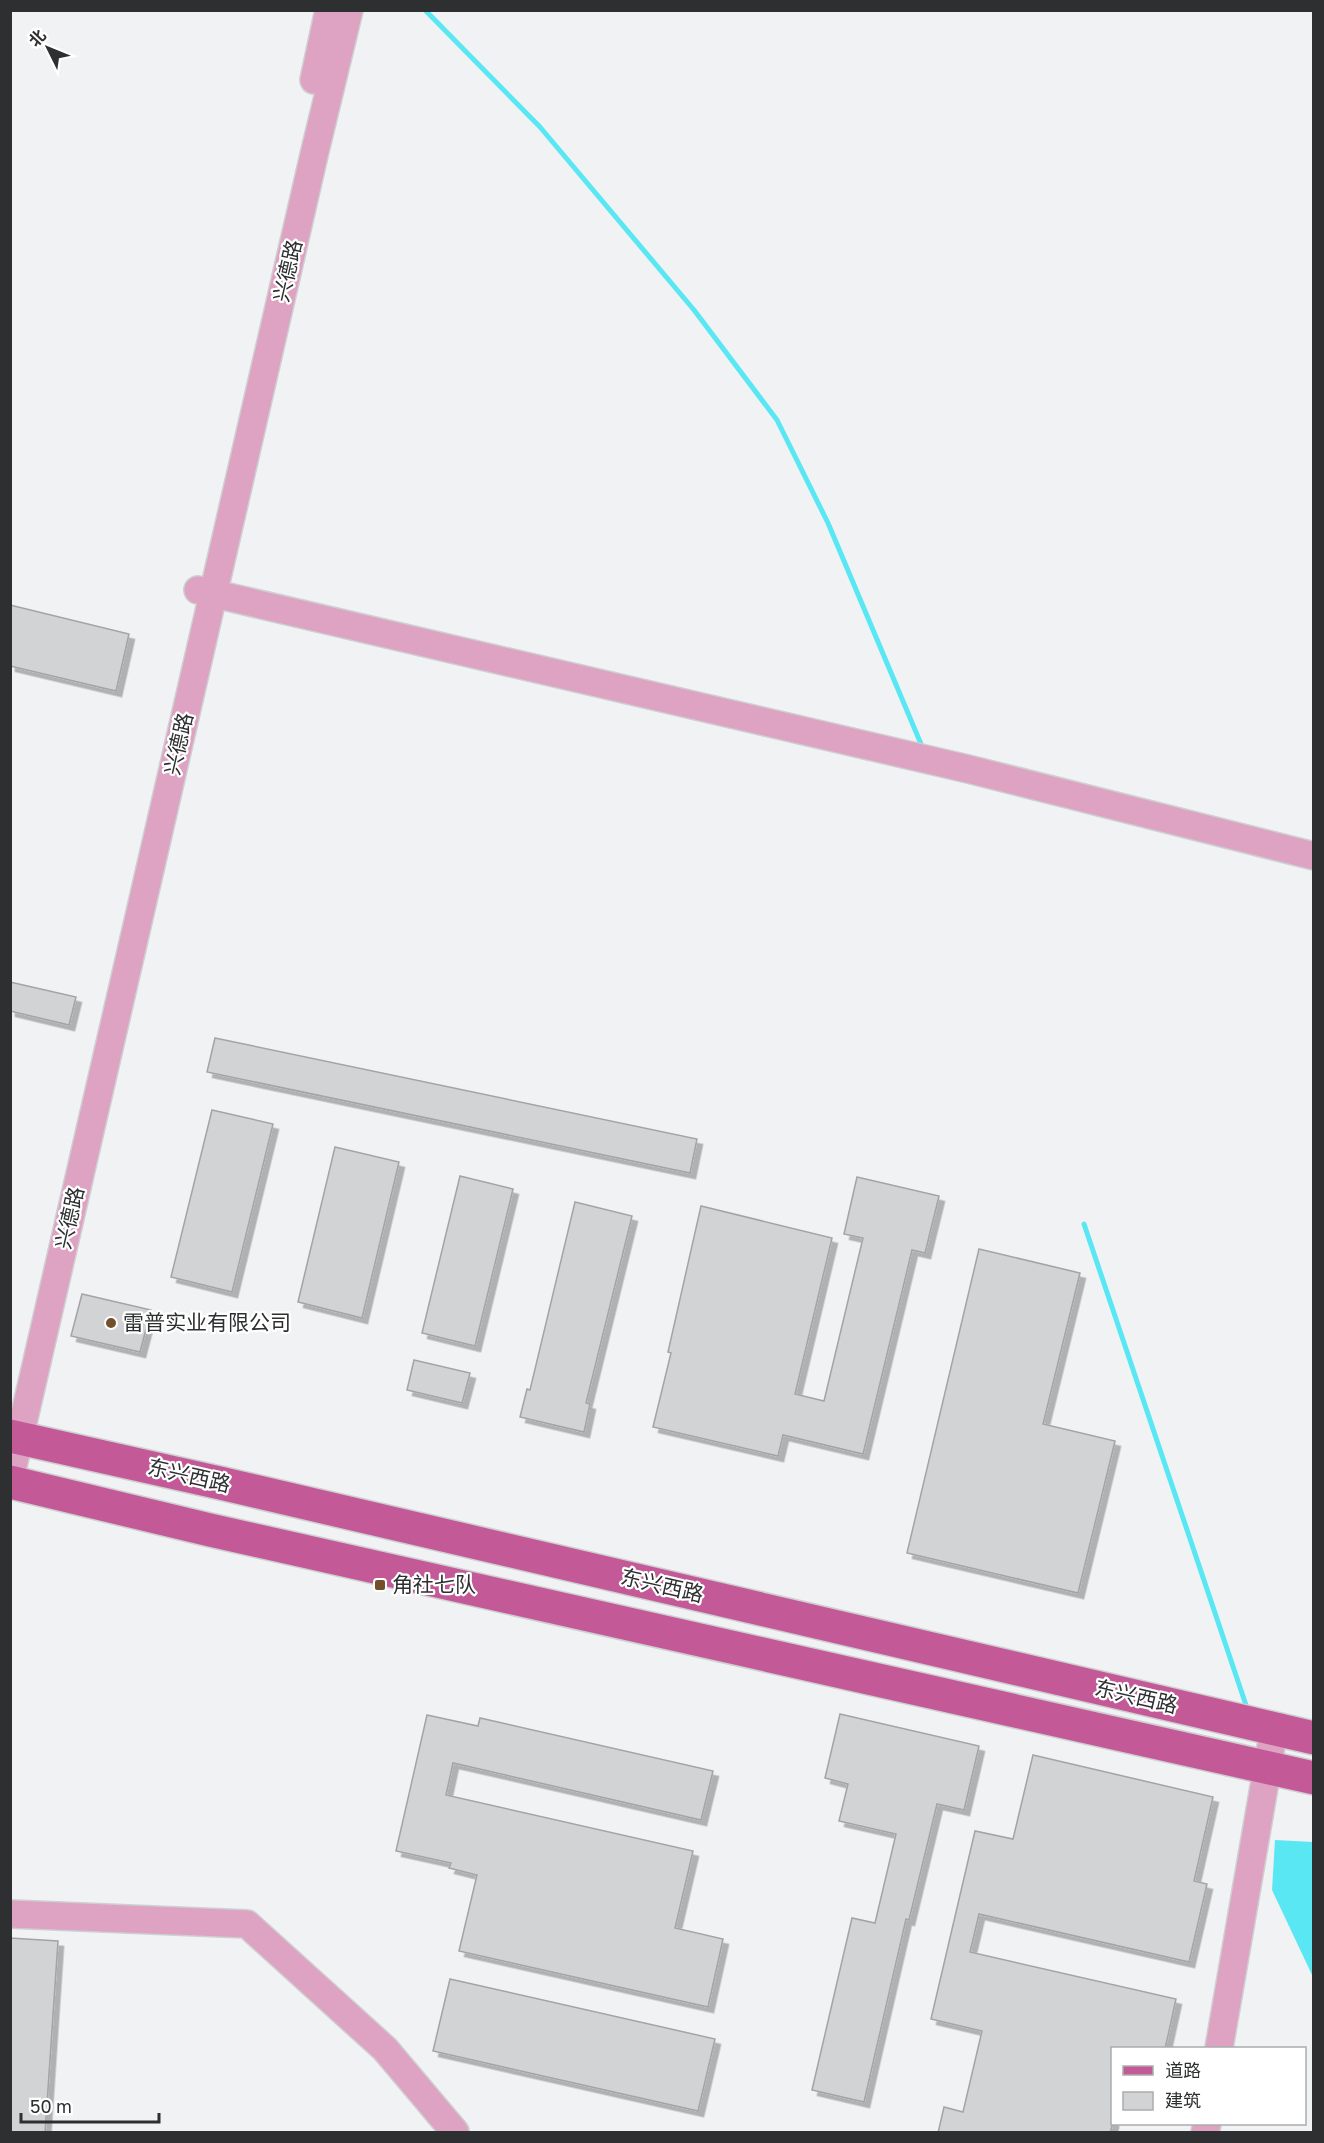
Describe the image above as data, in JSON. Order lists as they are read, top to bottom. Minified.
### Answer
{"streets":{"main road":["东兴西路"],"street":["兴德路"]},"crossings":[["兴德路","东兴西路"]],"places":{"other":["雷普实业有限公司"],"transit":["角社七队"]},"legend":["道路","建筑"],"scale_bar":"50 m","north":"top left"}
